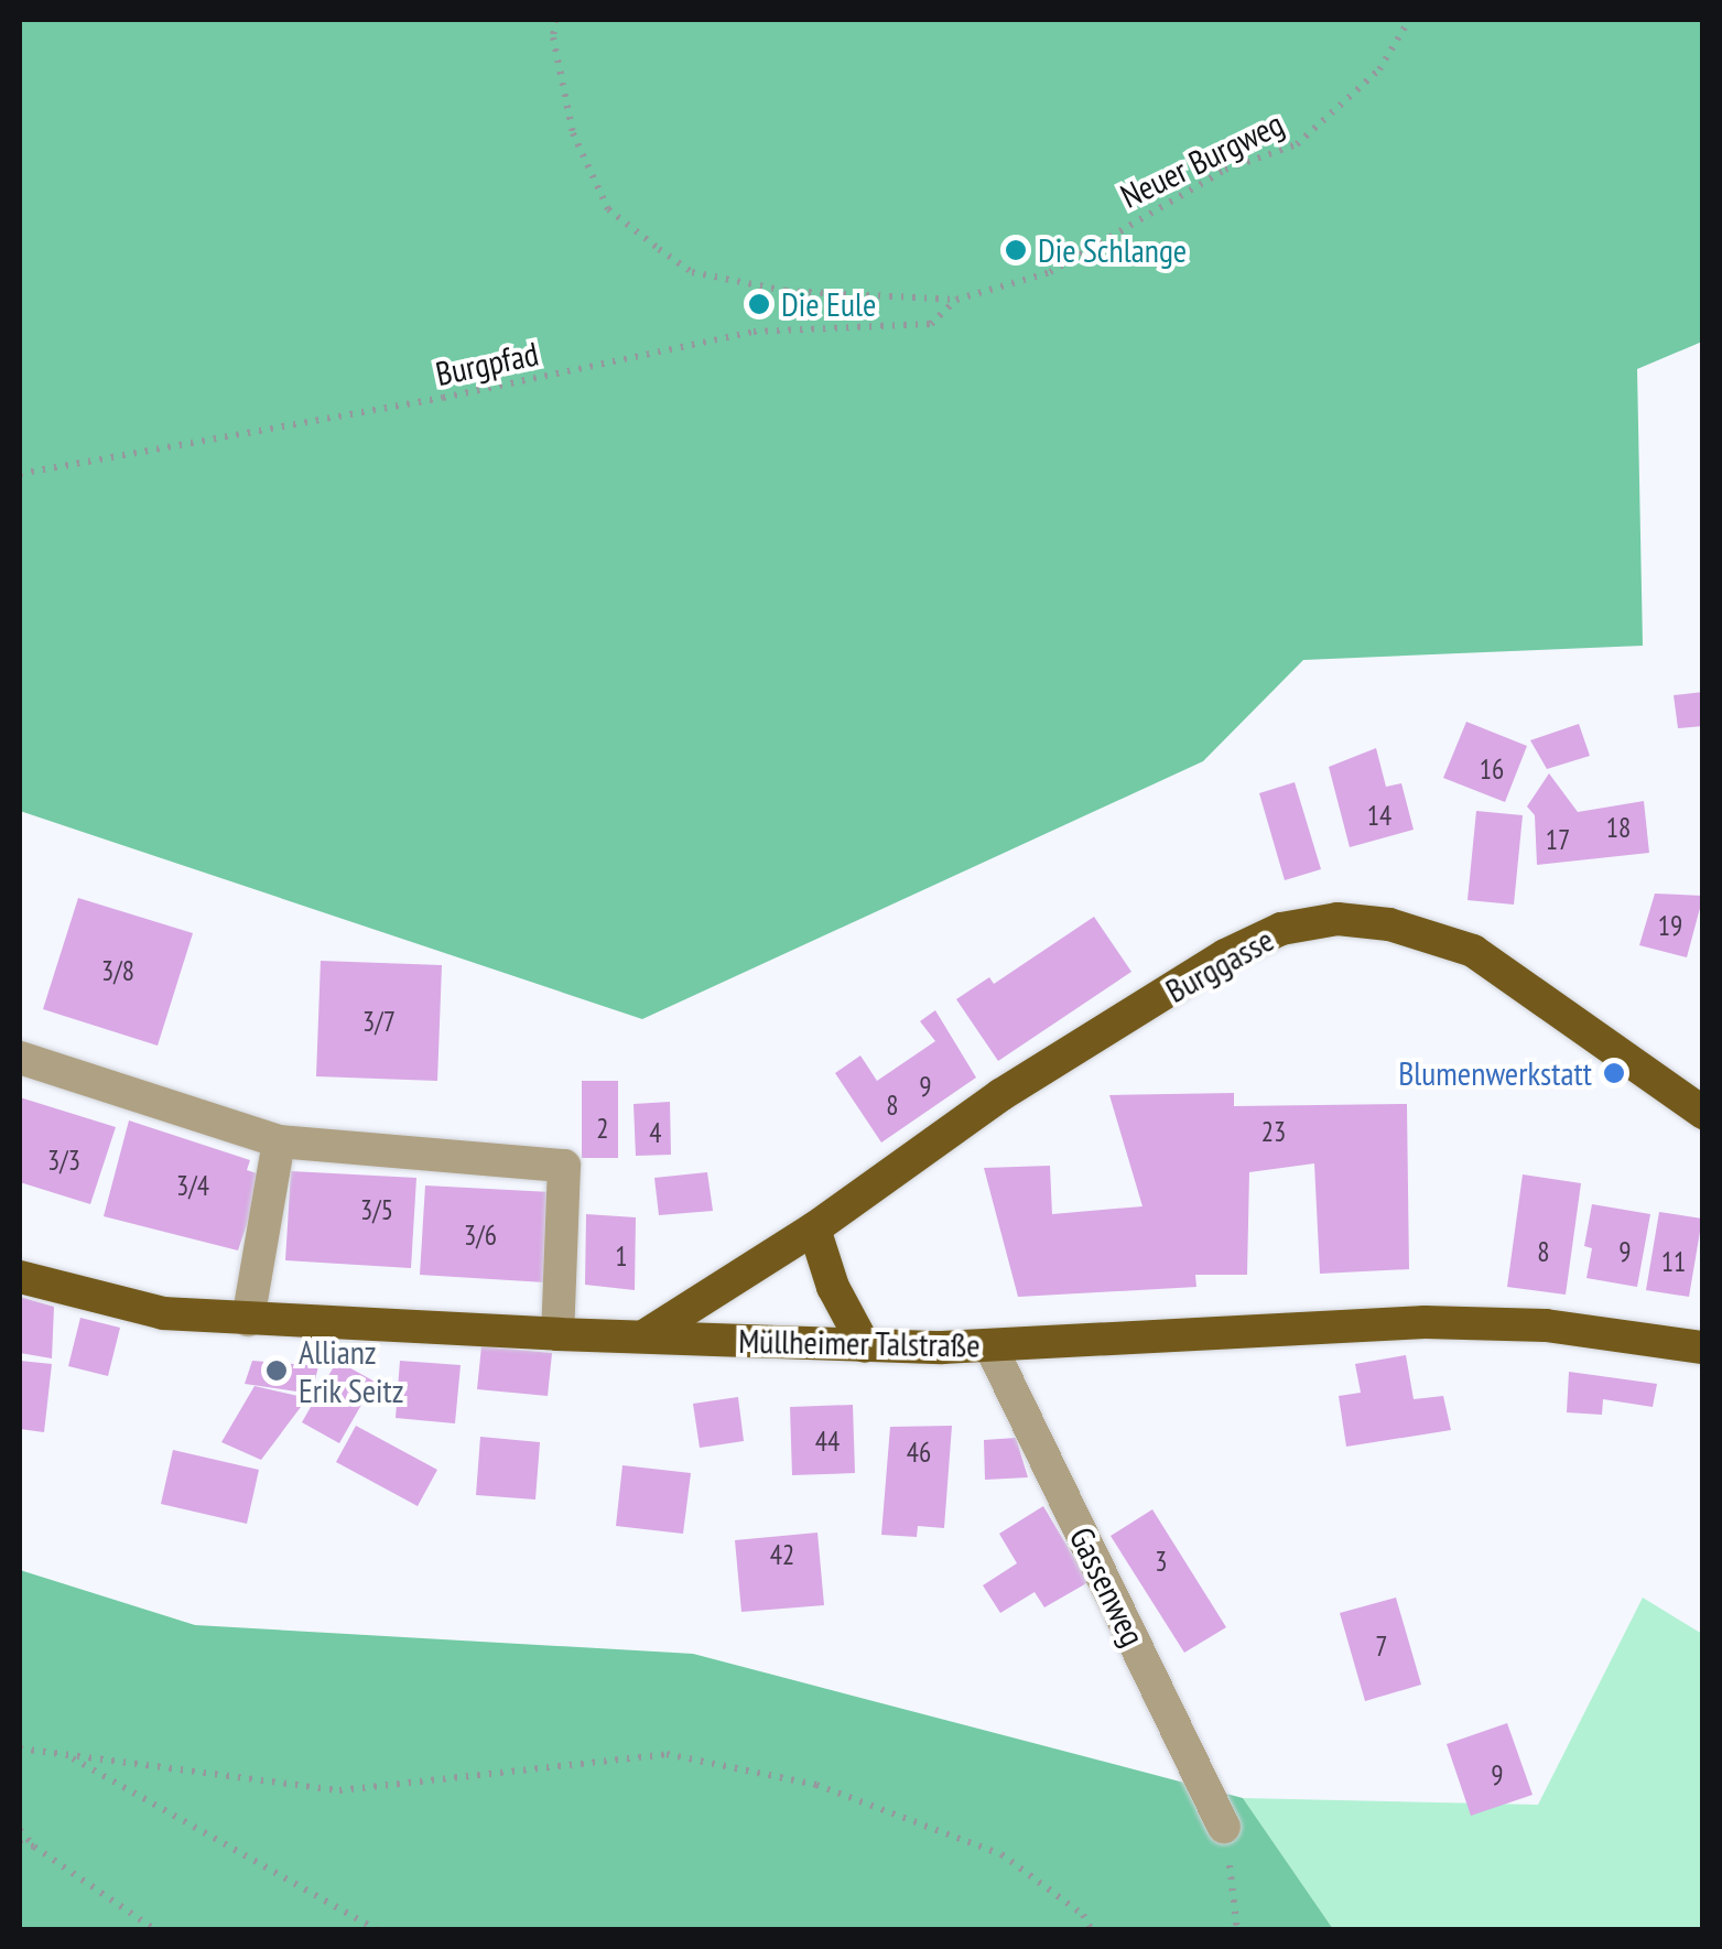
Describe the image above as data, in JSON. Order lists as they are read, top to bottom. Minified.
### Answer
{"streets":{"main road":["Burggasse","Müllheimer Talstraße"],"lane":["Gassenweg"],"path":["Neuer Burgweg","Burgpfad"]},"crossings":[["Neuer Burgweg","Burgpfad"],["Burggasse","Müllheimer Talstraße"],["Müllheimer Talstraße","Gassenweg"]],"places":["Die Schlange","Die Eule","Blumenwerkstatt","Allianz Erik Seitz"],"house_numbers":["16","14","18","17","19","3/8","3/7","9","8","2","23","4","3/3","3/4","3/5","3/6","8","9","1","11","44","46","42","3","7","9"]}
